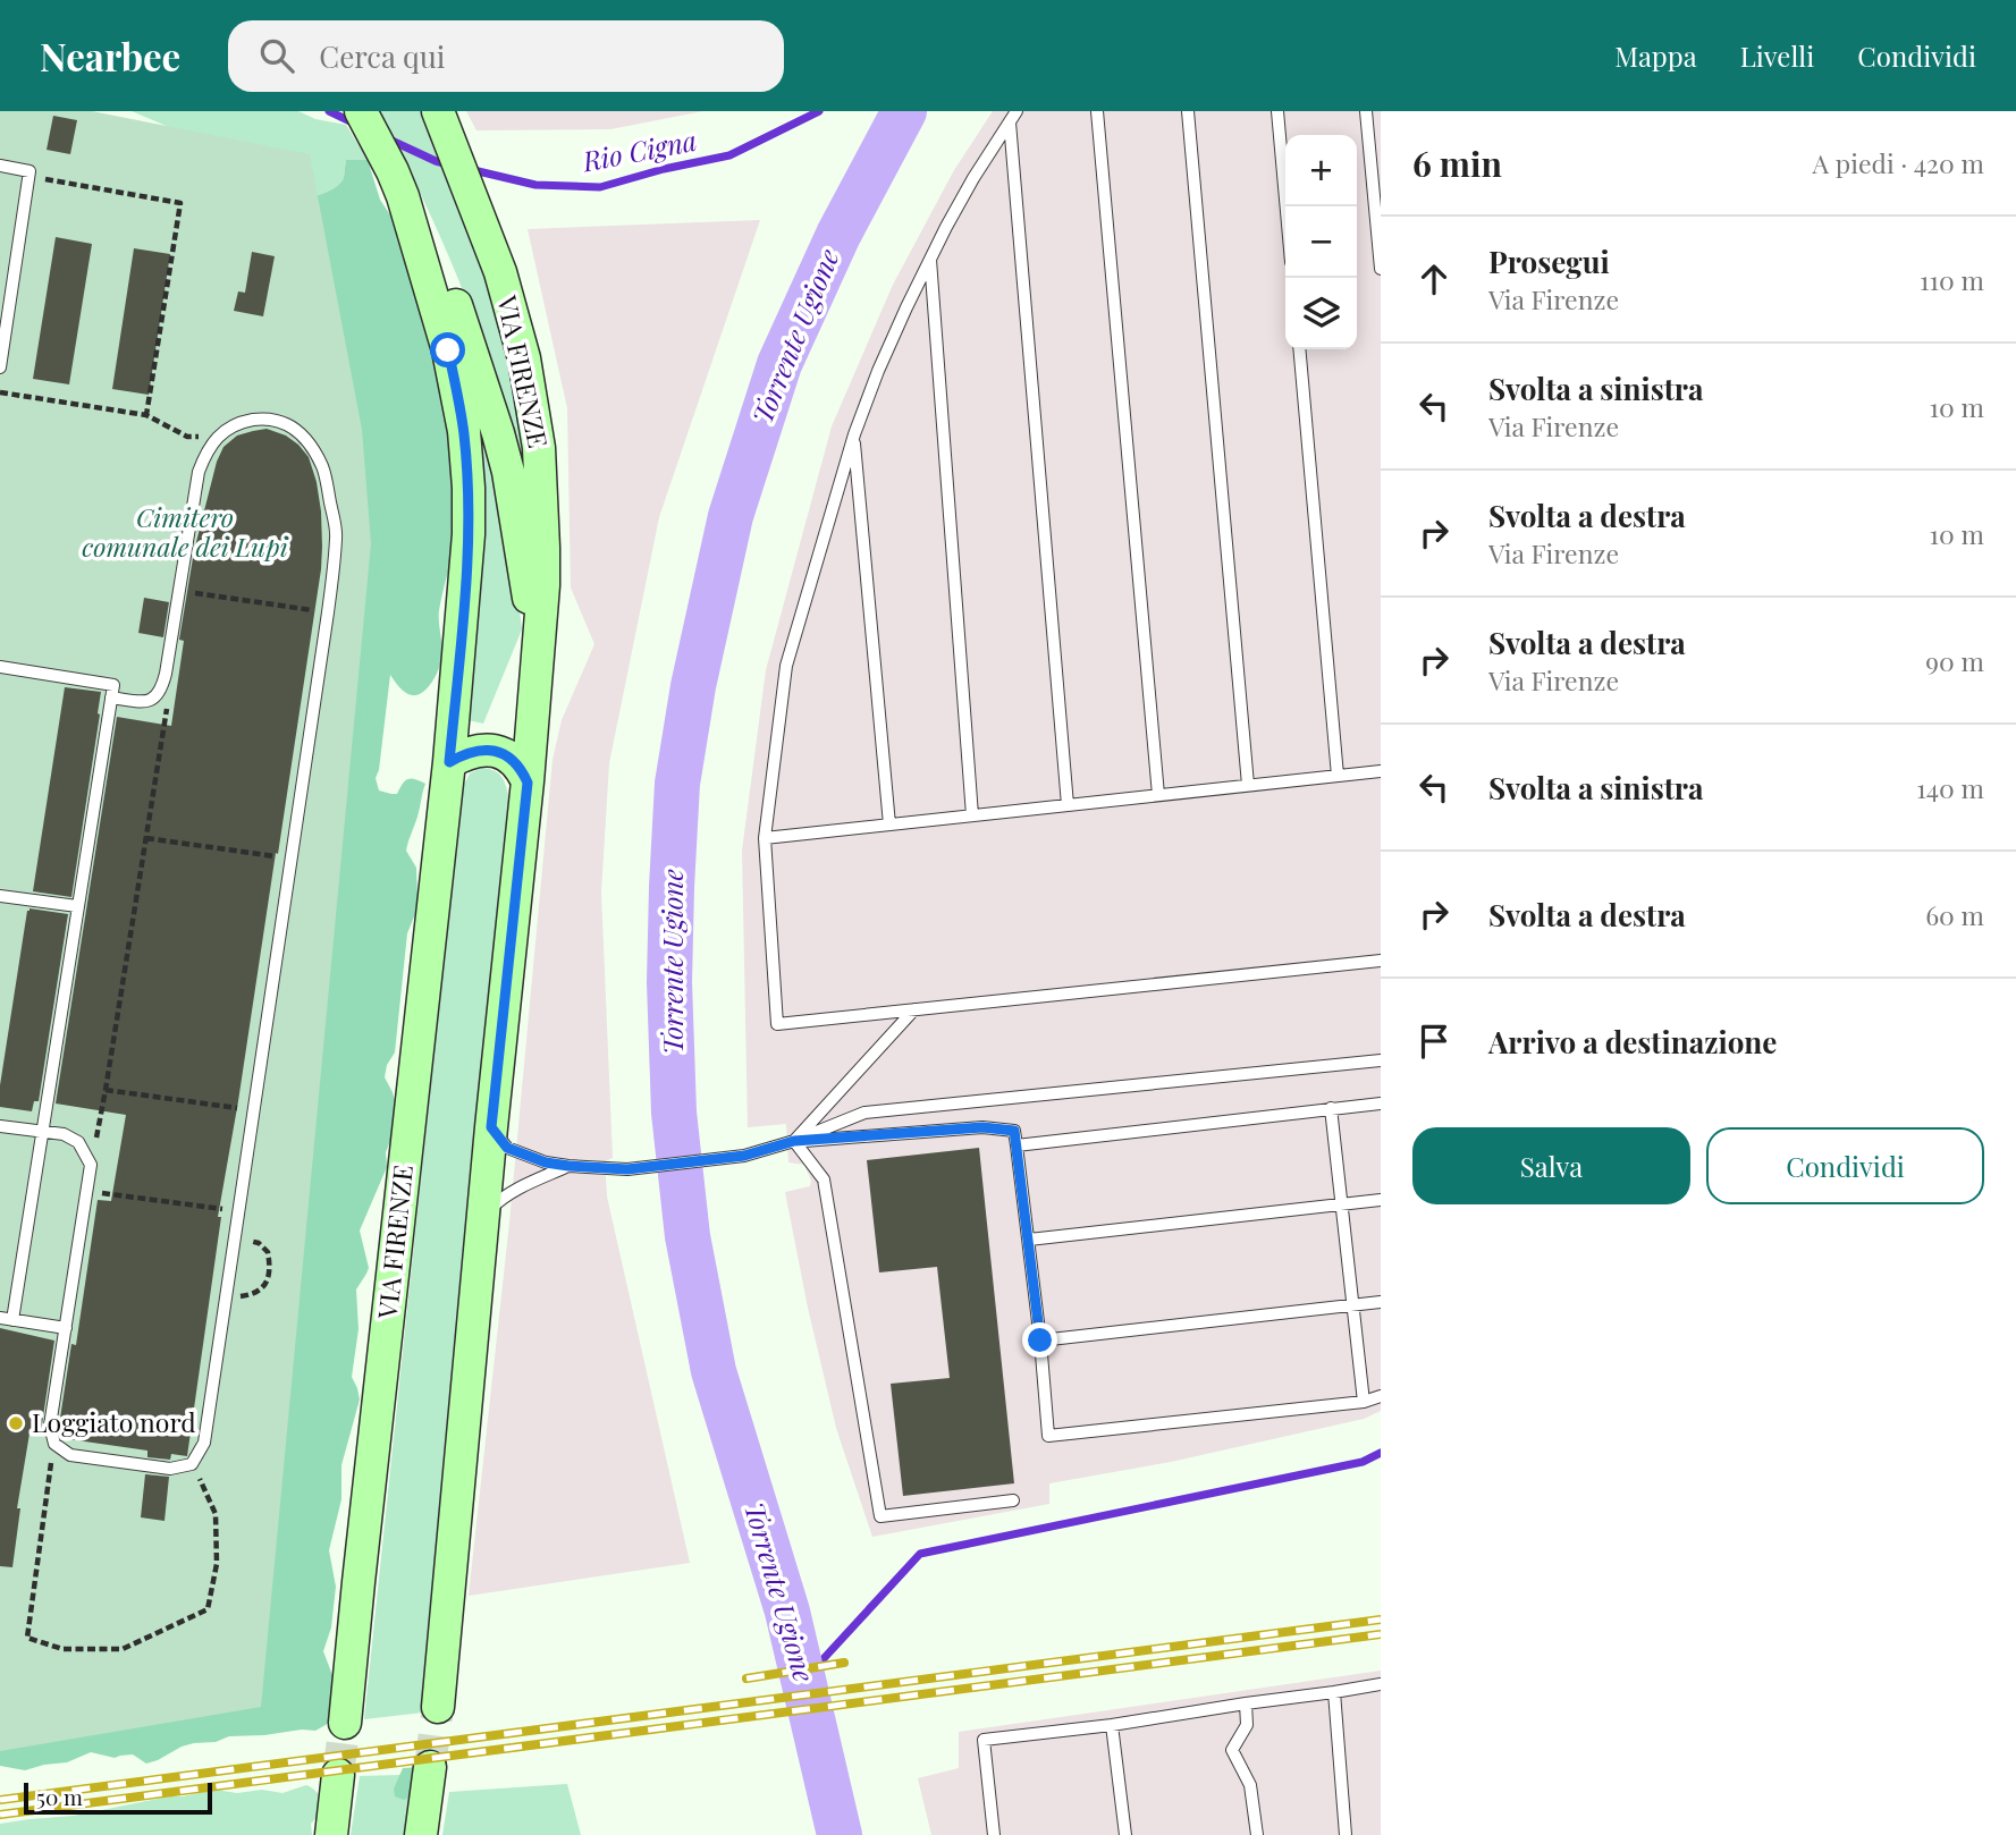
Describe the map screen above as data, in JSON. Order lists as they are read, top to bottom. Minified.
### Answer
{"streets":{"main road":["VIA FIRENZE"]},"water":["Rio Cigna","Torrente Ugione"],"parks":["Cimitero comunale dei Lupi"],"places":["Loggiato nord"],"scale_bar":"50 m","page":{"header":"Nearbee","search":"Cerca qui","nav":["Mappa","Livelli","Condividi"],"heading":["6 min","A piedi · 420 m"],"map_buttons":["+","−"],"list":[["Prosegui","Via Firenze","110 m"],["Svolta a sinistra","Via Firenze","10 m"],["Svolta a destra","Via Firenze","10 m"],["Svolta a destra","Via Firenze","90 m"],["Svolta a sinistra","140 m"],["Svolta a destra","60 m"],"Arrivo a destinazione"],"buttons":["Salva","Condividi"],"scale":"50 m"}}
